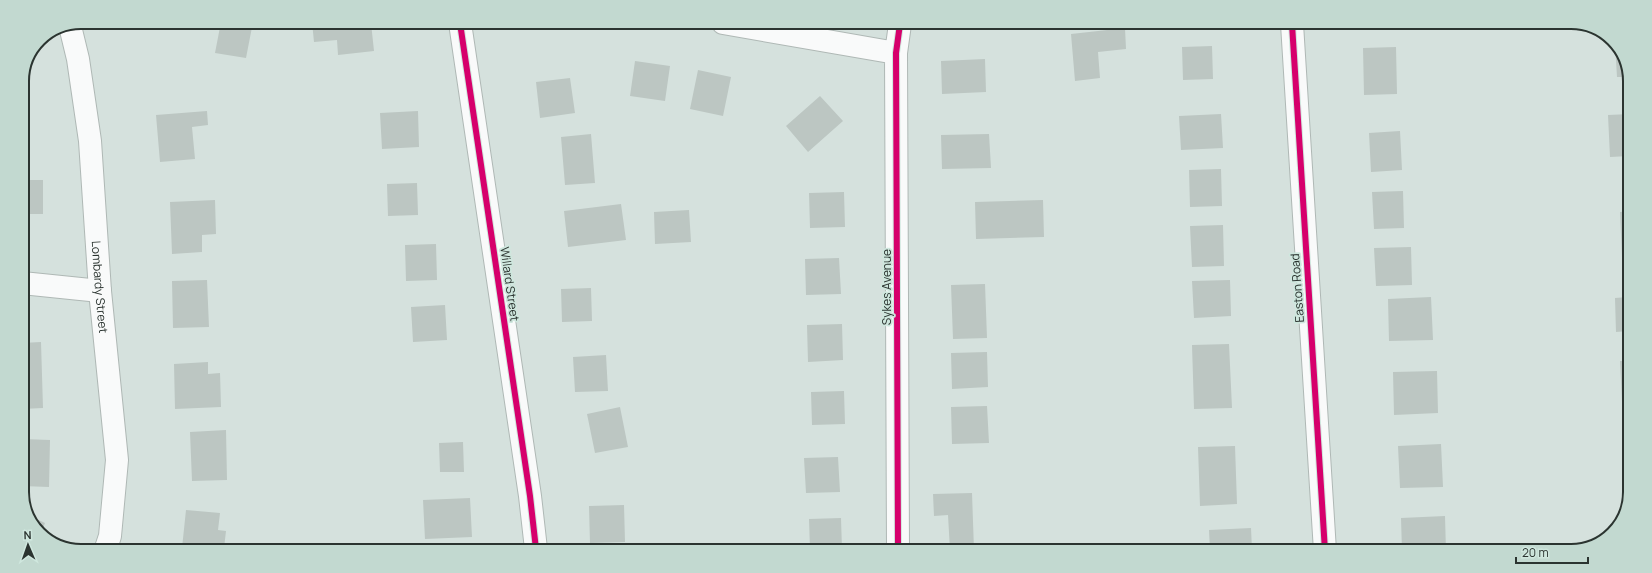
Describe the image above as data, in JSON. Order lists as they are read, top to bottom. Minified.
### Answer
{"streets":{"street":["Willard Street","Lombardy Street","Sykes Avenue","Easton Road"]},"scale_bar":"20 m","north":"top"}
